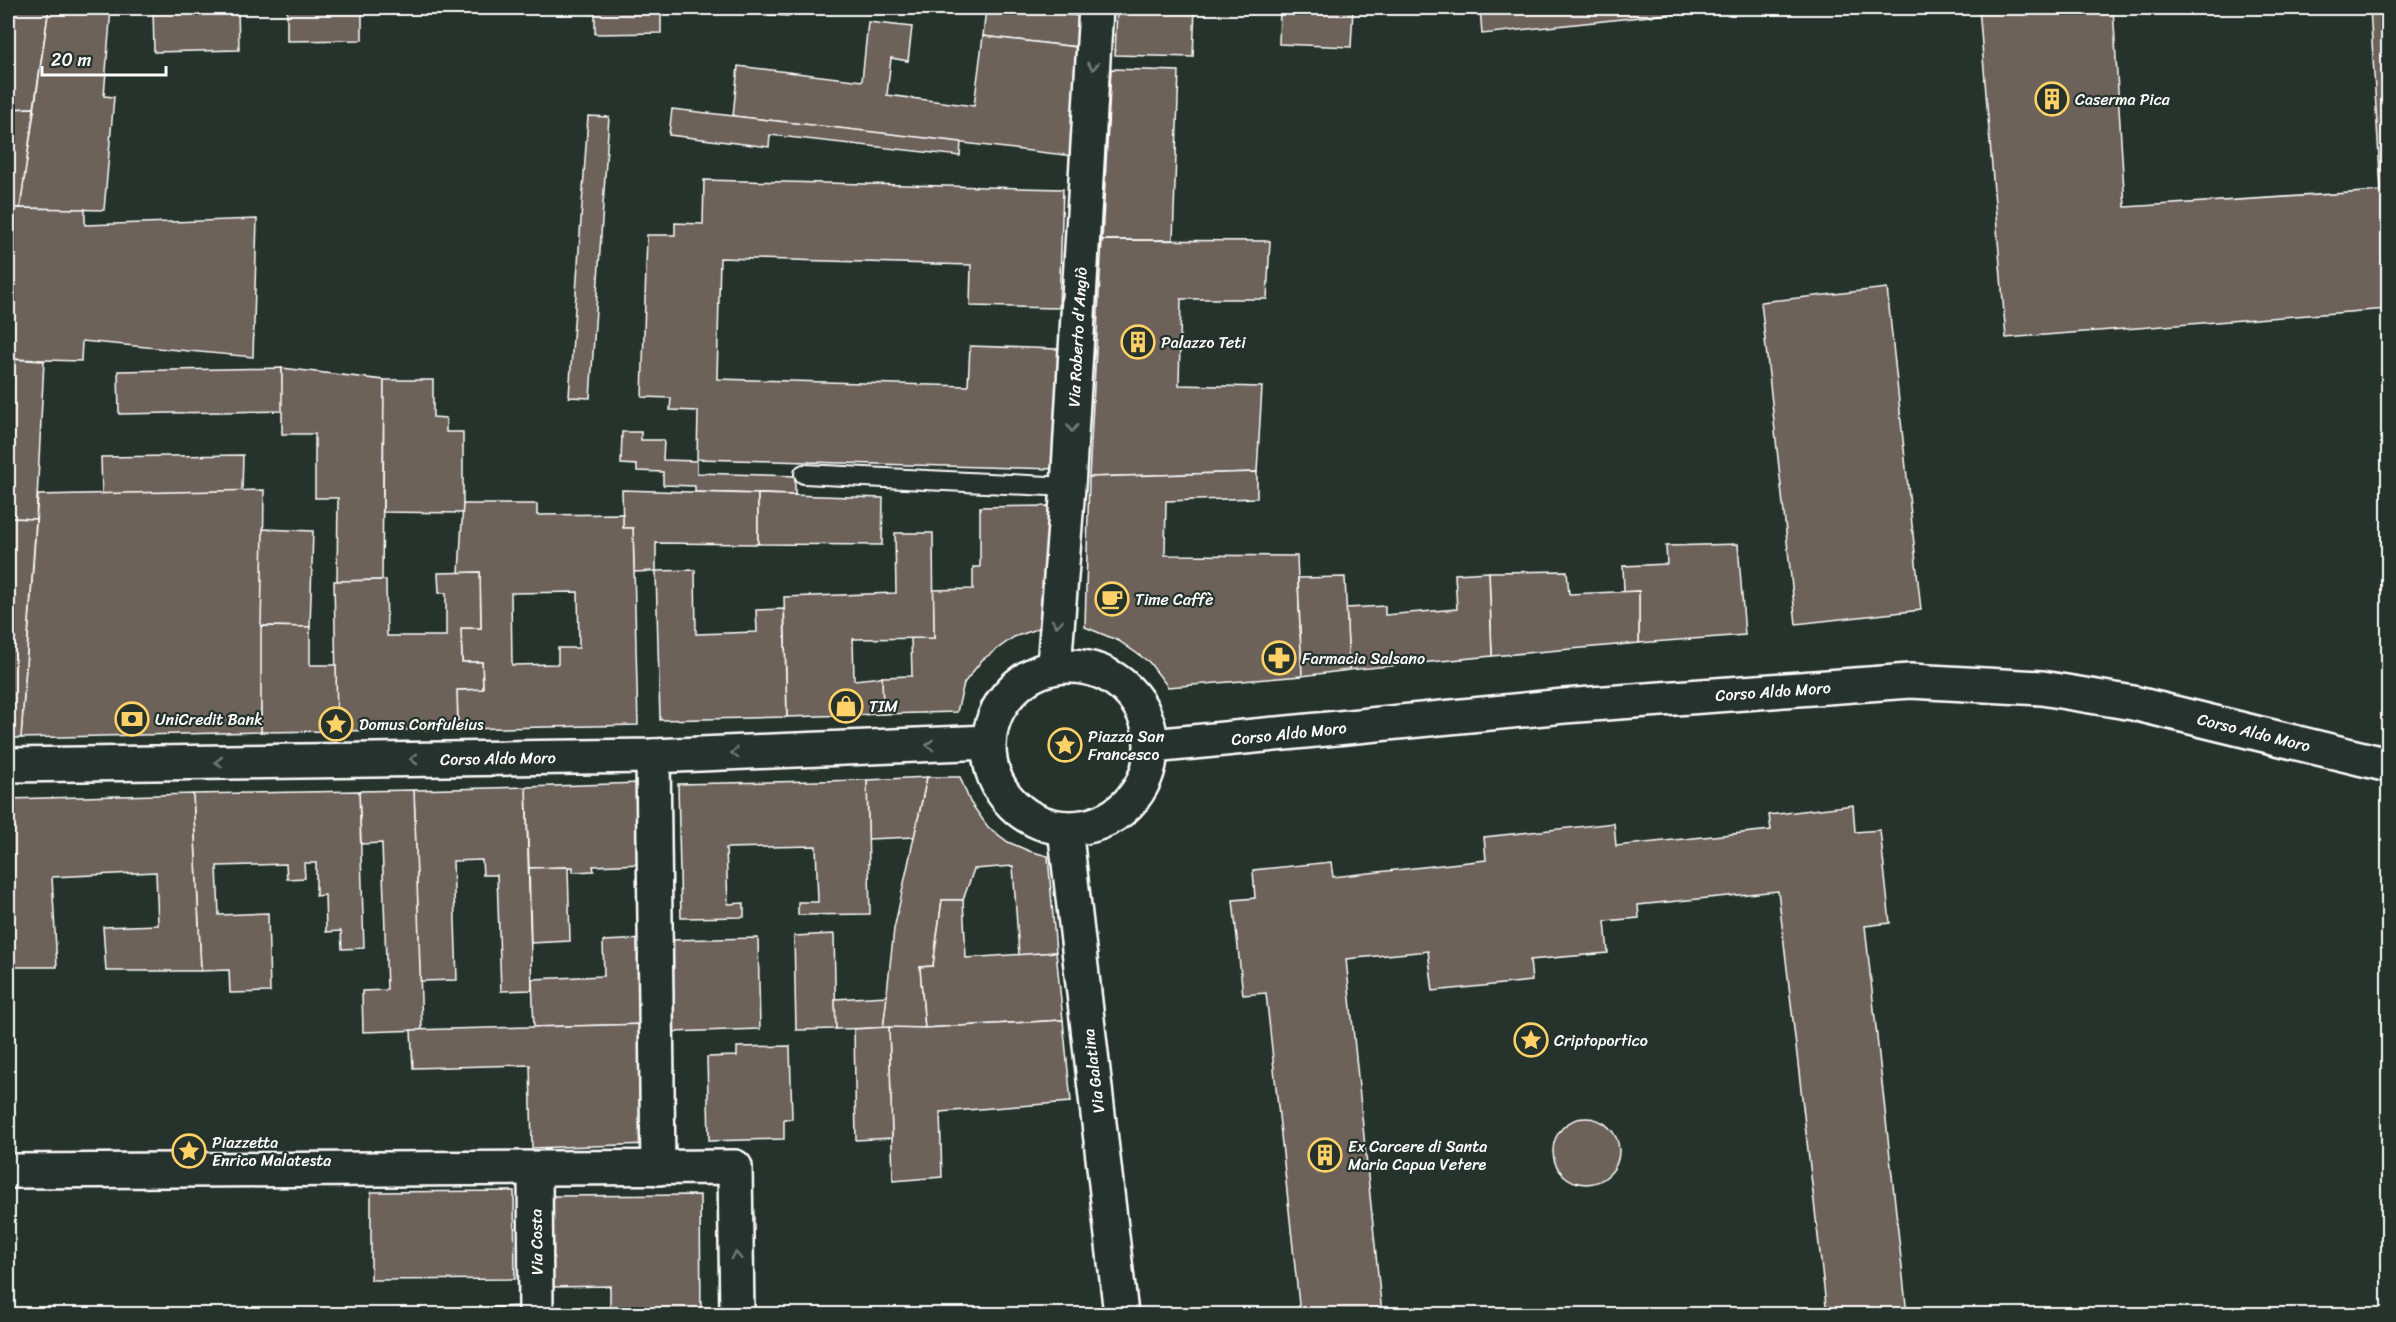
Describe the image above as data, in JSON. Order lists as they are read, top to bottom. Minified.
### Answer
{"streets":{"main road":["Via Roberto d'Angiò","Corso Aldo Moro","Via Galatina","Via Costa"]},"crossings":[["Via Roberto d'Angiò","Corso Aldo Moro"],["Via Roberto d'Angiò","Via Galatina"],["Corso Aldo Moro","Via Galatina"]],"one_way":["Via Roberto d'Angiò","Corso Aldo Moro"],"places":{"building":["Caserma Pica","Palazzo Teti","Ex Carcere di Santa Maria Capua Vetere"],"cafe":["Time Caffè"],"pharmacy":["Farmacia Salsano"],"shop":["TIM"],"bank":["UniCredit Bank"],"place":["Domus Confuleius","Piazza San Francesco","Criptoportico","Piazzetta Enrico Malatesta"]},"scale_bar":"20 m"}
